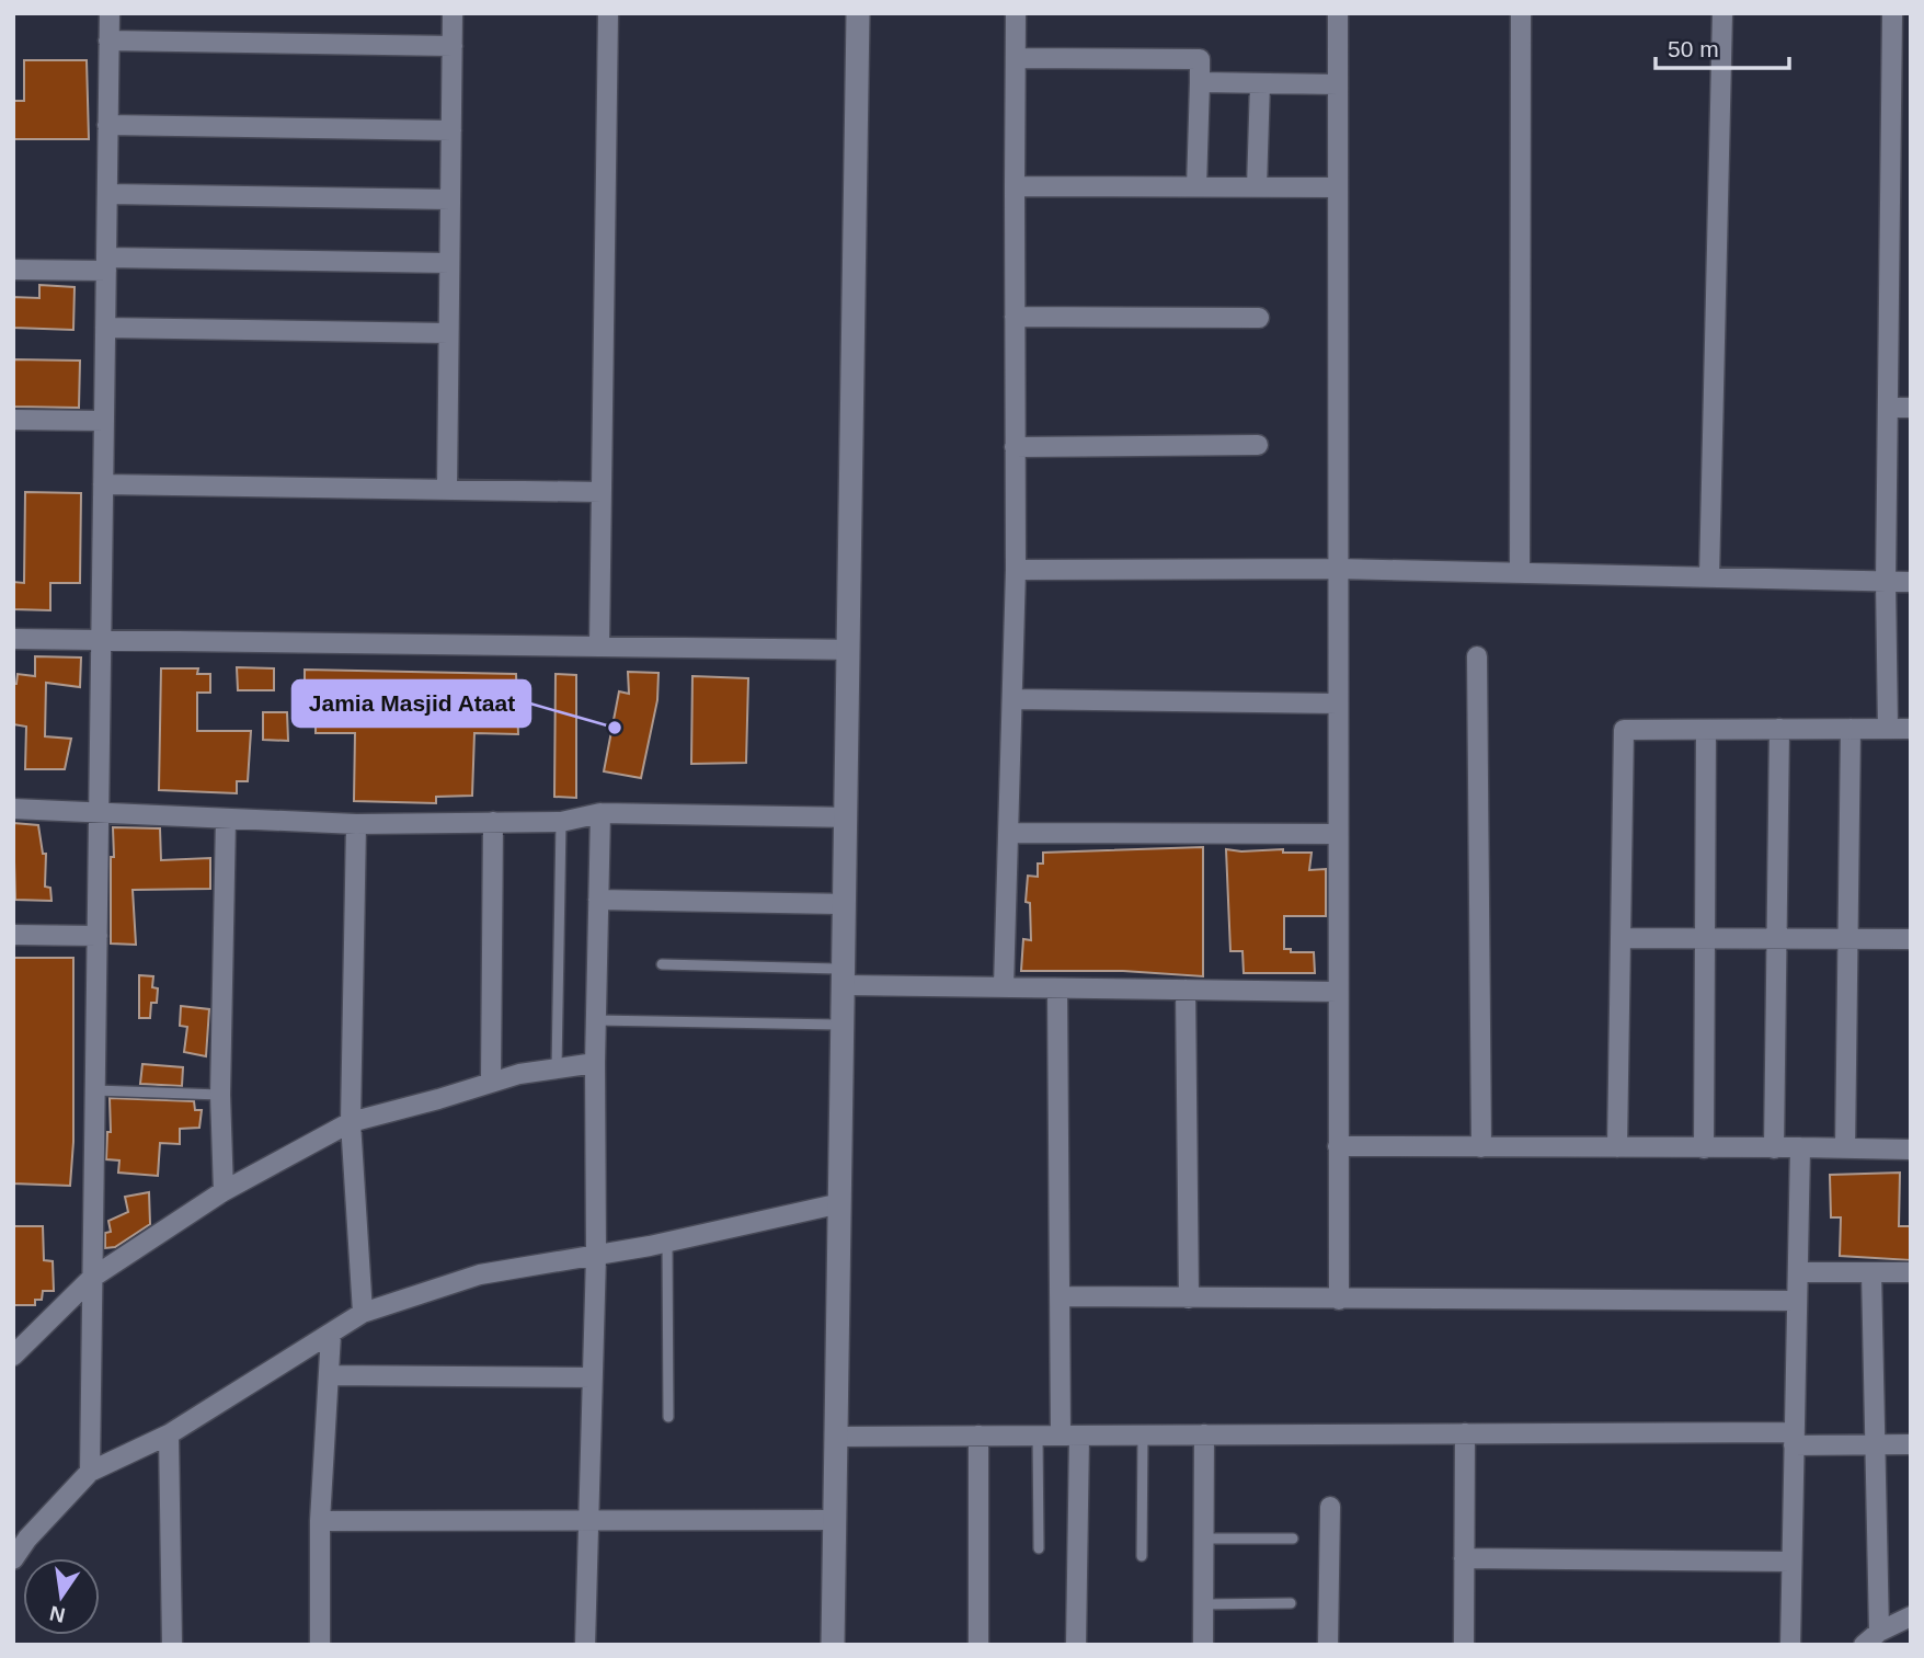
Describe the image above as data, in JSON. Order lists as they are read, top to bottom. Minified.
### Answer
{"places":["Jamia Masjid Ataat"],"scale_bar":"50 m","north":"bottom"}
